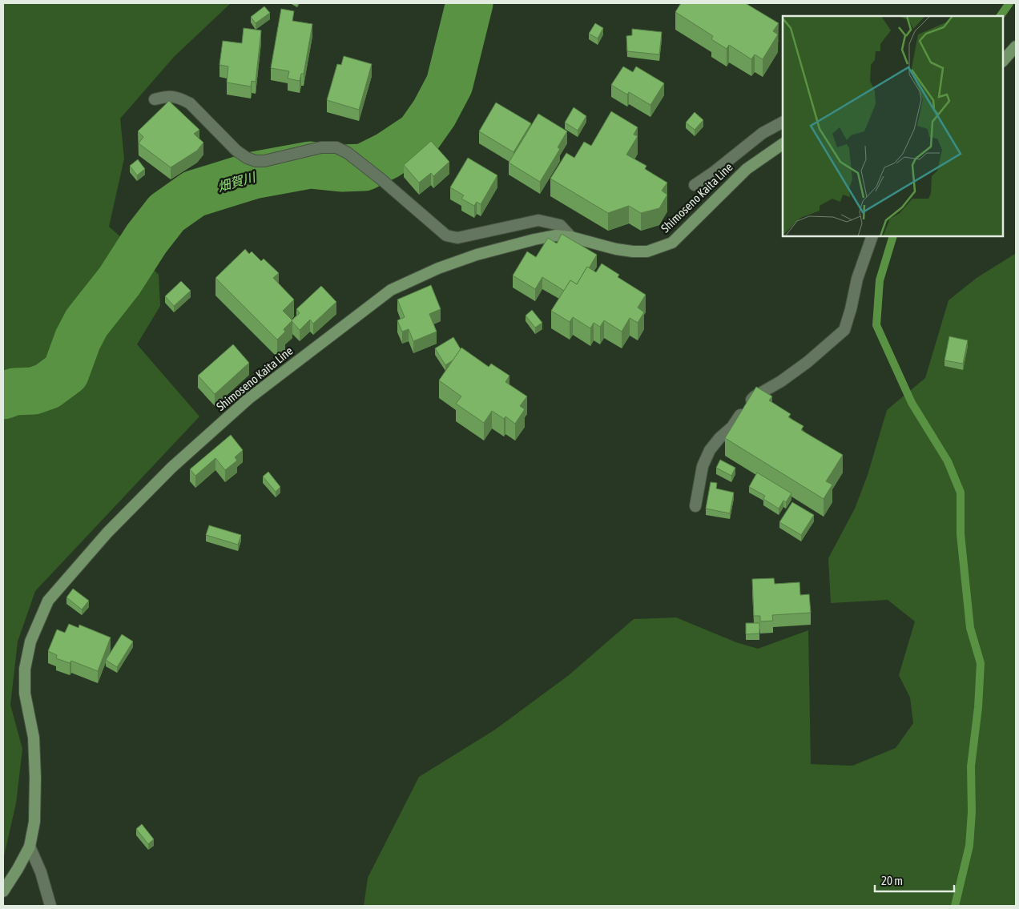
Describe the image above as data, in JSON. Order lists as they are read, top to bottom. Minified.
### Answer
{"streets":{"main road":["Shimoseno Kaita Line"]},"water":["畑賀川"],"scale_bar":"20 m"}
